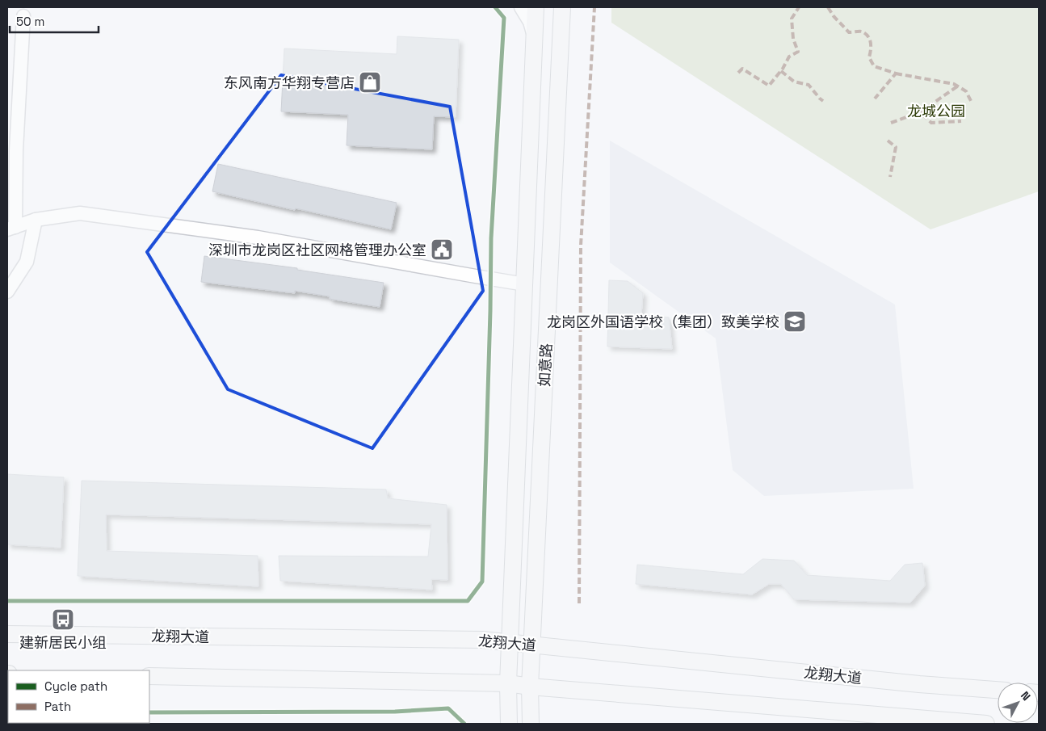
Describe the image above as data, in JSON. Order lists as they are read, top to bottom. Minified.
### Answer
{"streets":{"main road":["如意路","龙翔大道"]},"crossings":[["如意路","龙翔大道"]],"parks":["龙城公园"],"places":{"shop":["东风南方华翔专营店"],"public building":["深圳市龙岗区社区网格管理办公室"],"school or university":["龙岗区外国语学校（集团）致美学校"],"bus stop":["建新居民小组"]},"legend":["Cycle path","Path"],"scale_bar":"50 m","north":"top right"}
